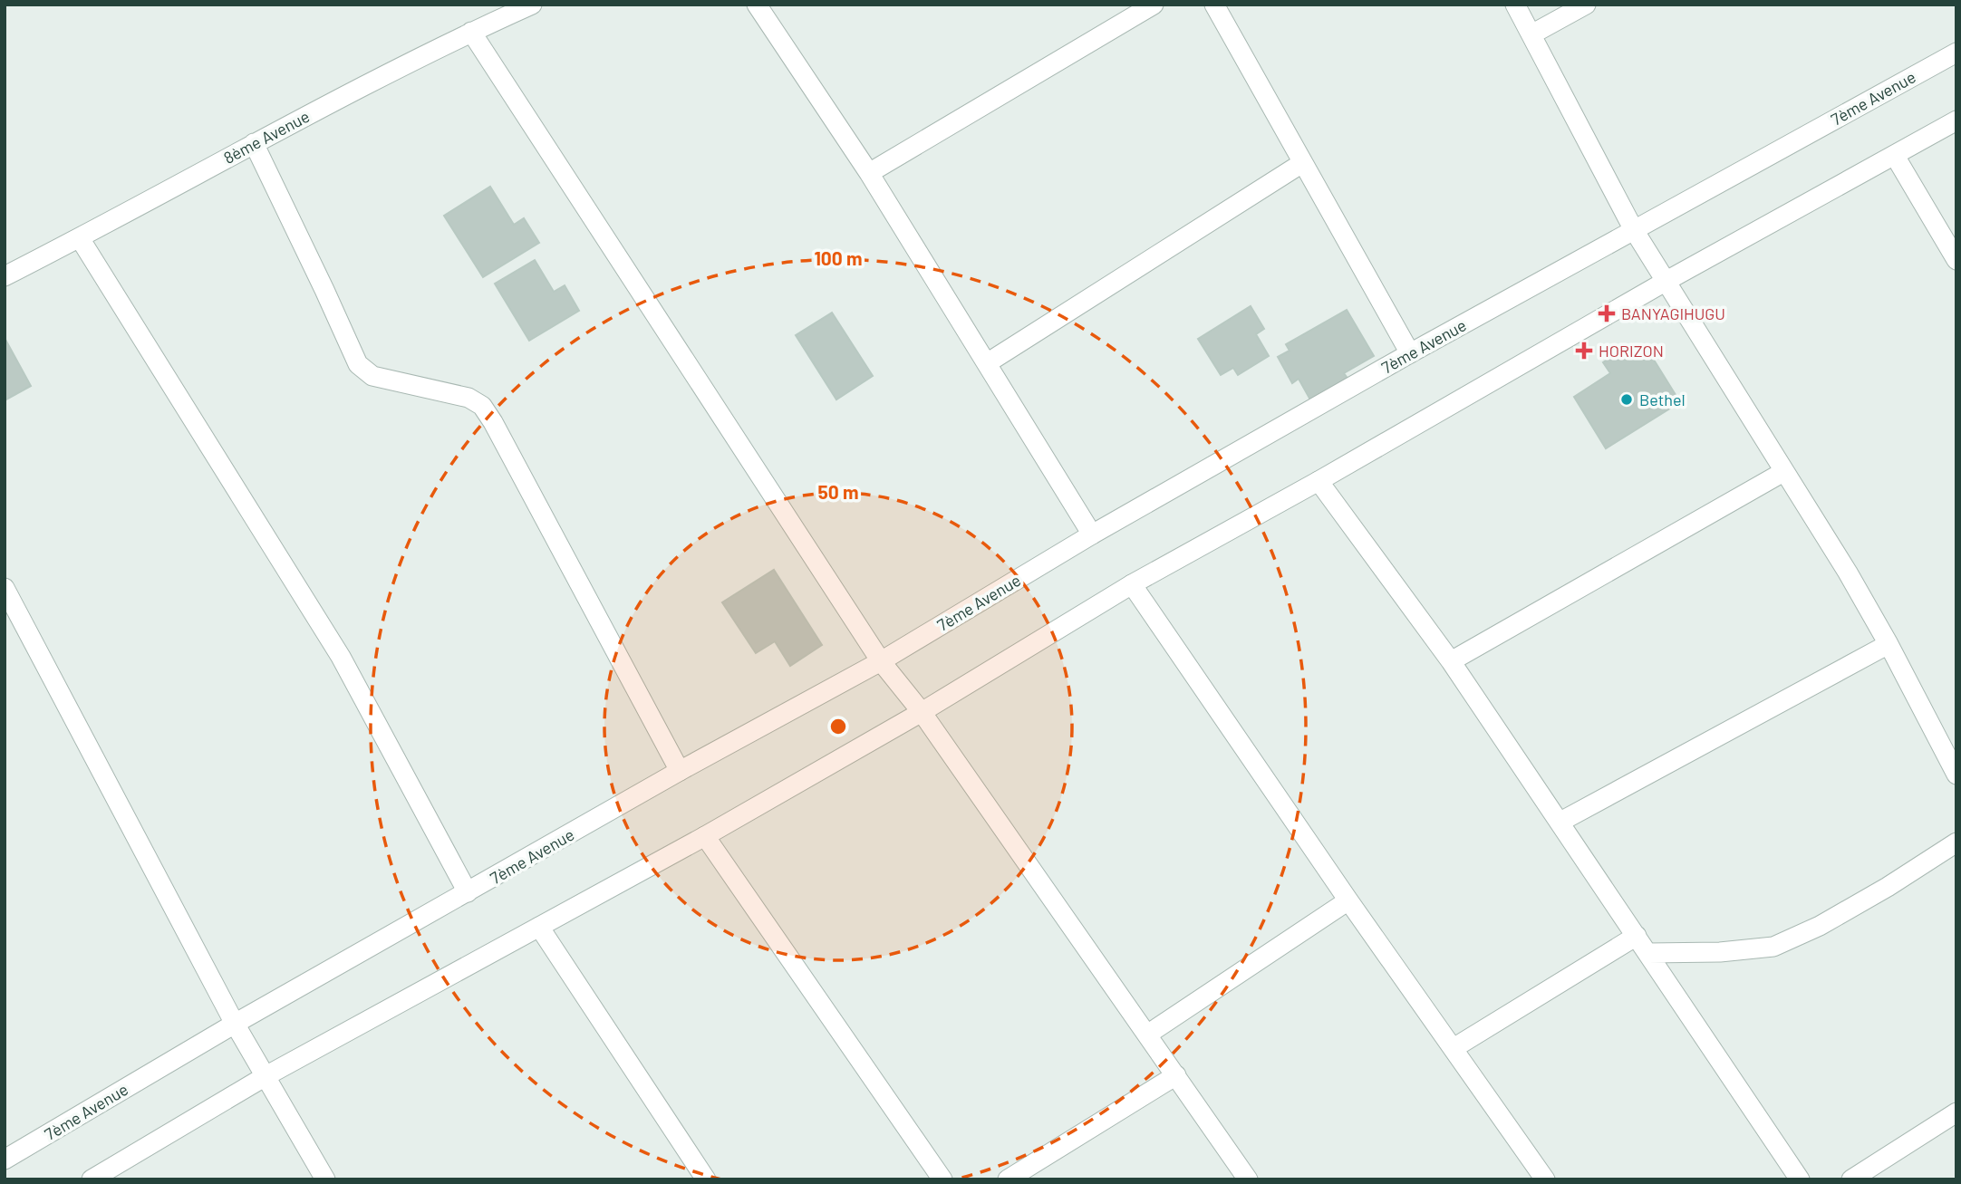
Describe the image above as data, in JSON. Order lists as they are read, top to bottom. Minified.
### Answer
{"streets":{"street":["7ème Avenue","8ème Avenue"]},"places":{"health":["BANYAGIHUGU","HORIZON"],"other":["Bethel"]},"rings":["100 m","50 m"]}
